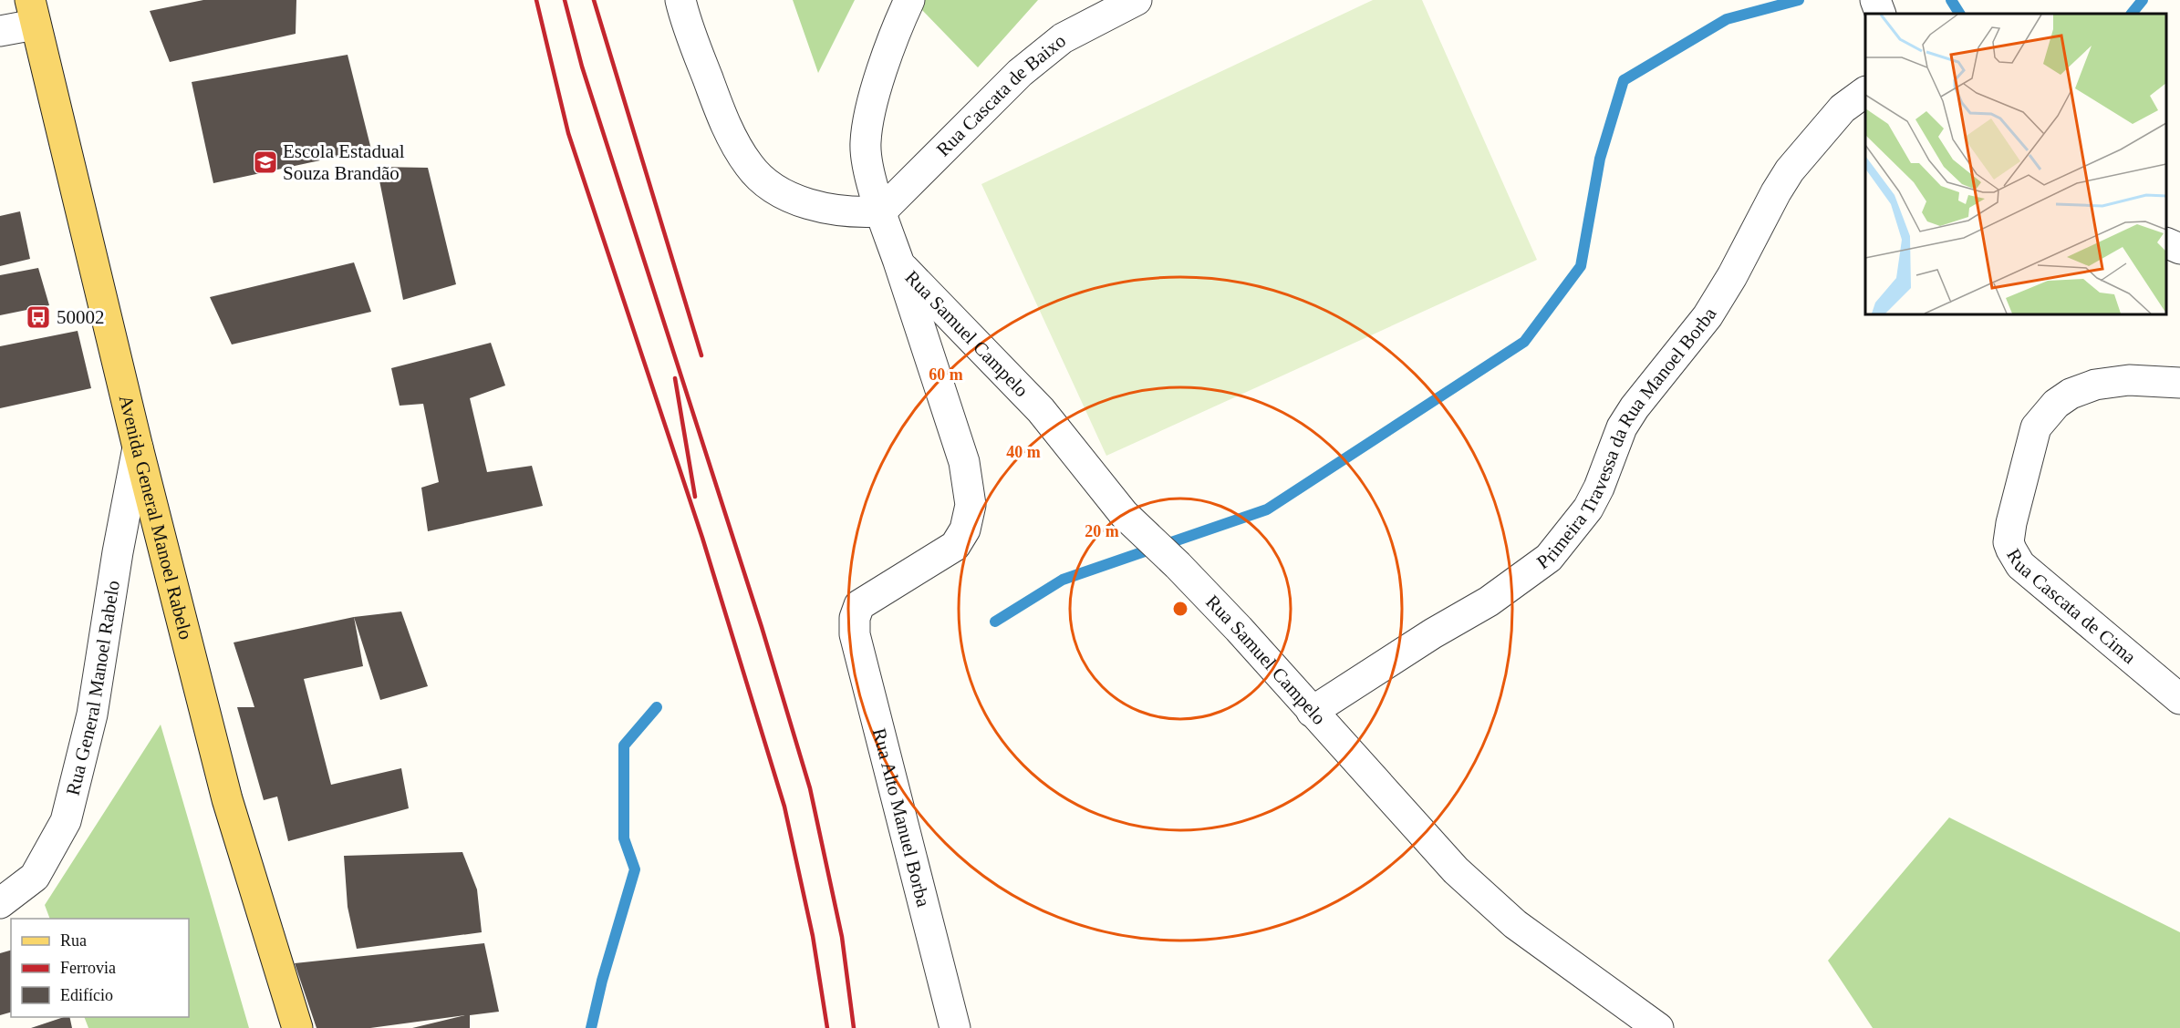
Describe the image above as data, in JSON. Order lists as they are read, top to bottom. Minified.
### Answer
{"streets":{"main road":["Avenida General Manoel Rabelo"],"street":["Rua Cascata de Baixo","Rua Samuel Campelo","Primeira Travessa da Rua Manoel Borba","Rua Cascata de Cima","Rua General Manoel Rabelo","Rua Alto Manuel Borba"]},"crossings":[["Rua Samuel Campelo","Primeira Travessa da Rua Manoel Borba"],["Rua Samuel Campelo","Rua Alto Manuel Borba"],["Avenida General Manoel Rabelo","Rua General Manoel Rabelo"]],"places":{"school or university":["Escola Estadual Souza Brandão"],"bus stop":["50002"]},"legend":["Rua","Ferrovia","Edifício"],"rings":["60 m","40 m","20 m"]}
